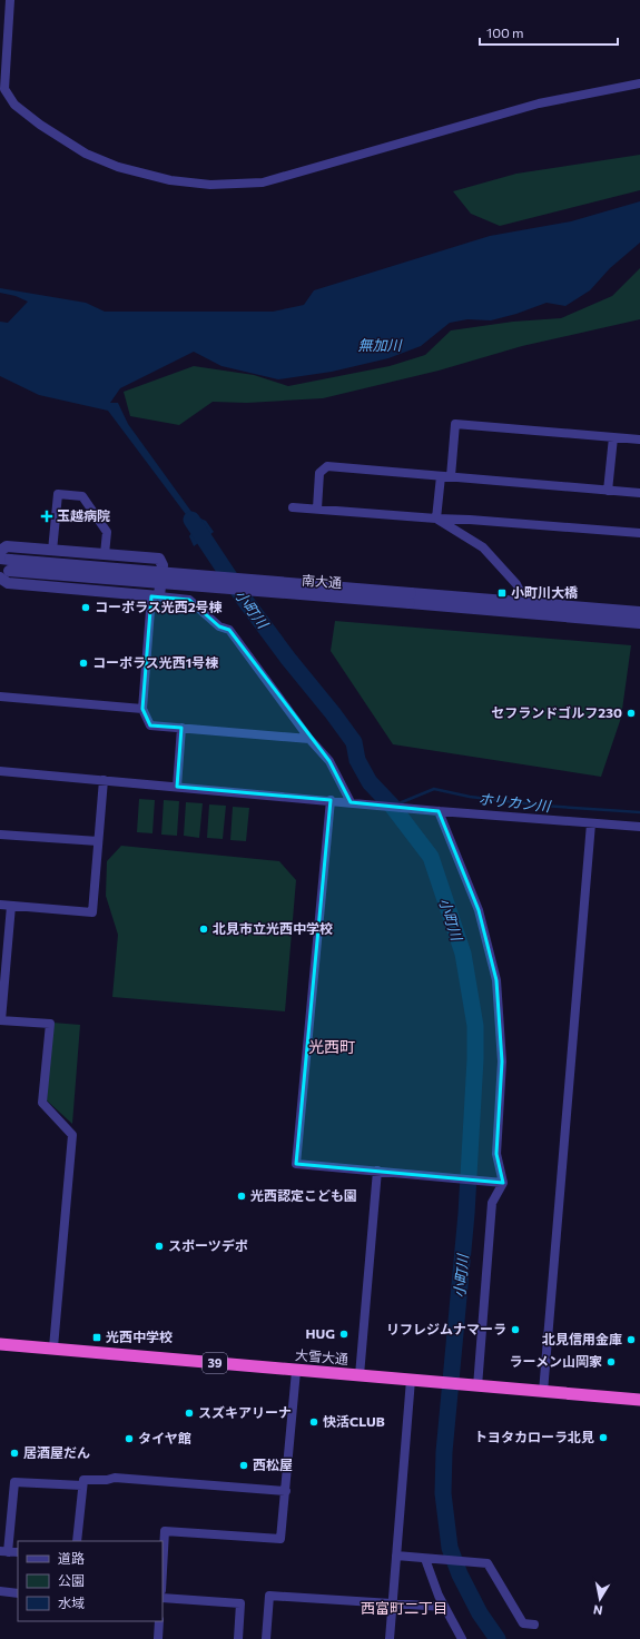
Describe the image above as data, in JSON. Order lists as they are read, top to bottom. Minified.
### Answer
{"streets":{"highway":["大雪大通","39"],"street":["南大通"]},"districts":["光西町","西富町二丁目"],"water":["無加川","小町川","ホリカン川"],"places":{"health":["玉越病院"],"transit":["小町川大橋","光西中学校"],"other":["コーポラス光西2号棟","コーポラス光西1号棟","セフランドゴルフ230","北見市立光西中学校","光西認定こども園","スポーツデポ","リフレジムナマーラ","HUG","北見信用金庫","ラーメン山岡家","スズキアリーナ","快活CLUB","トヨタカローラ北見","タイヤ館","居酒屋だん","西松屋"]},"legend":["道路","公園","水域"],"scale_bar":"100 m","north":"bottom"}
